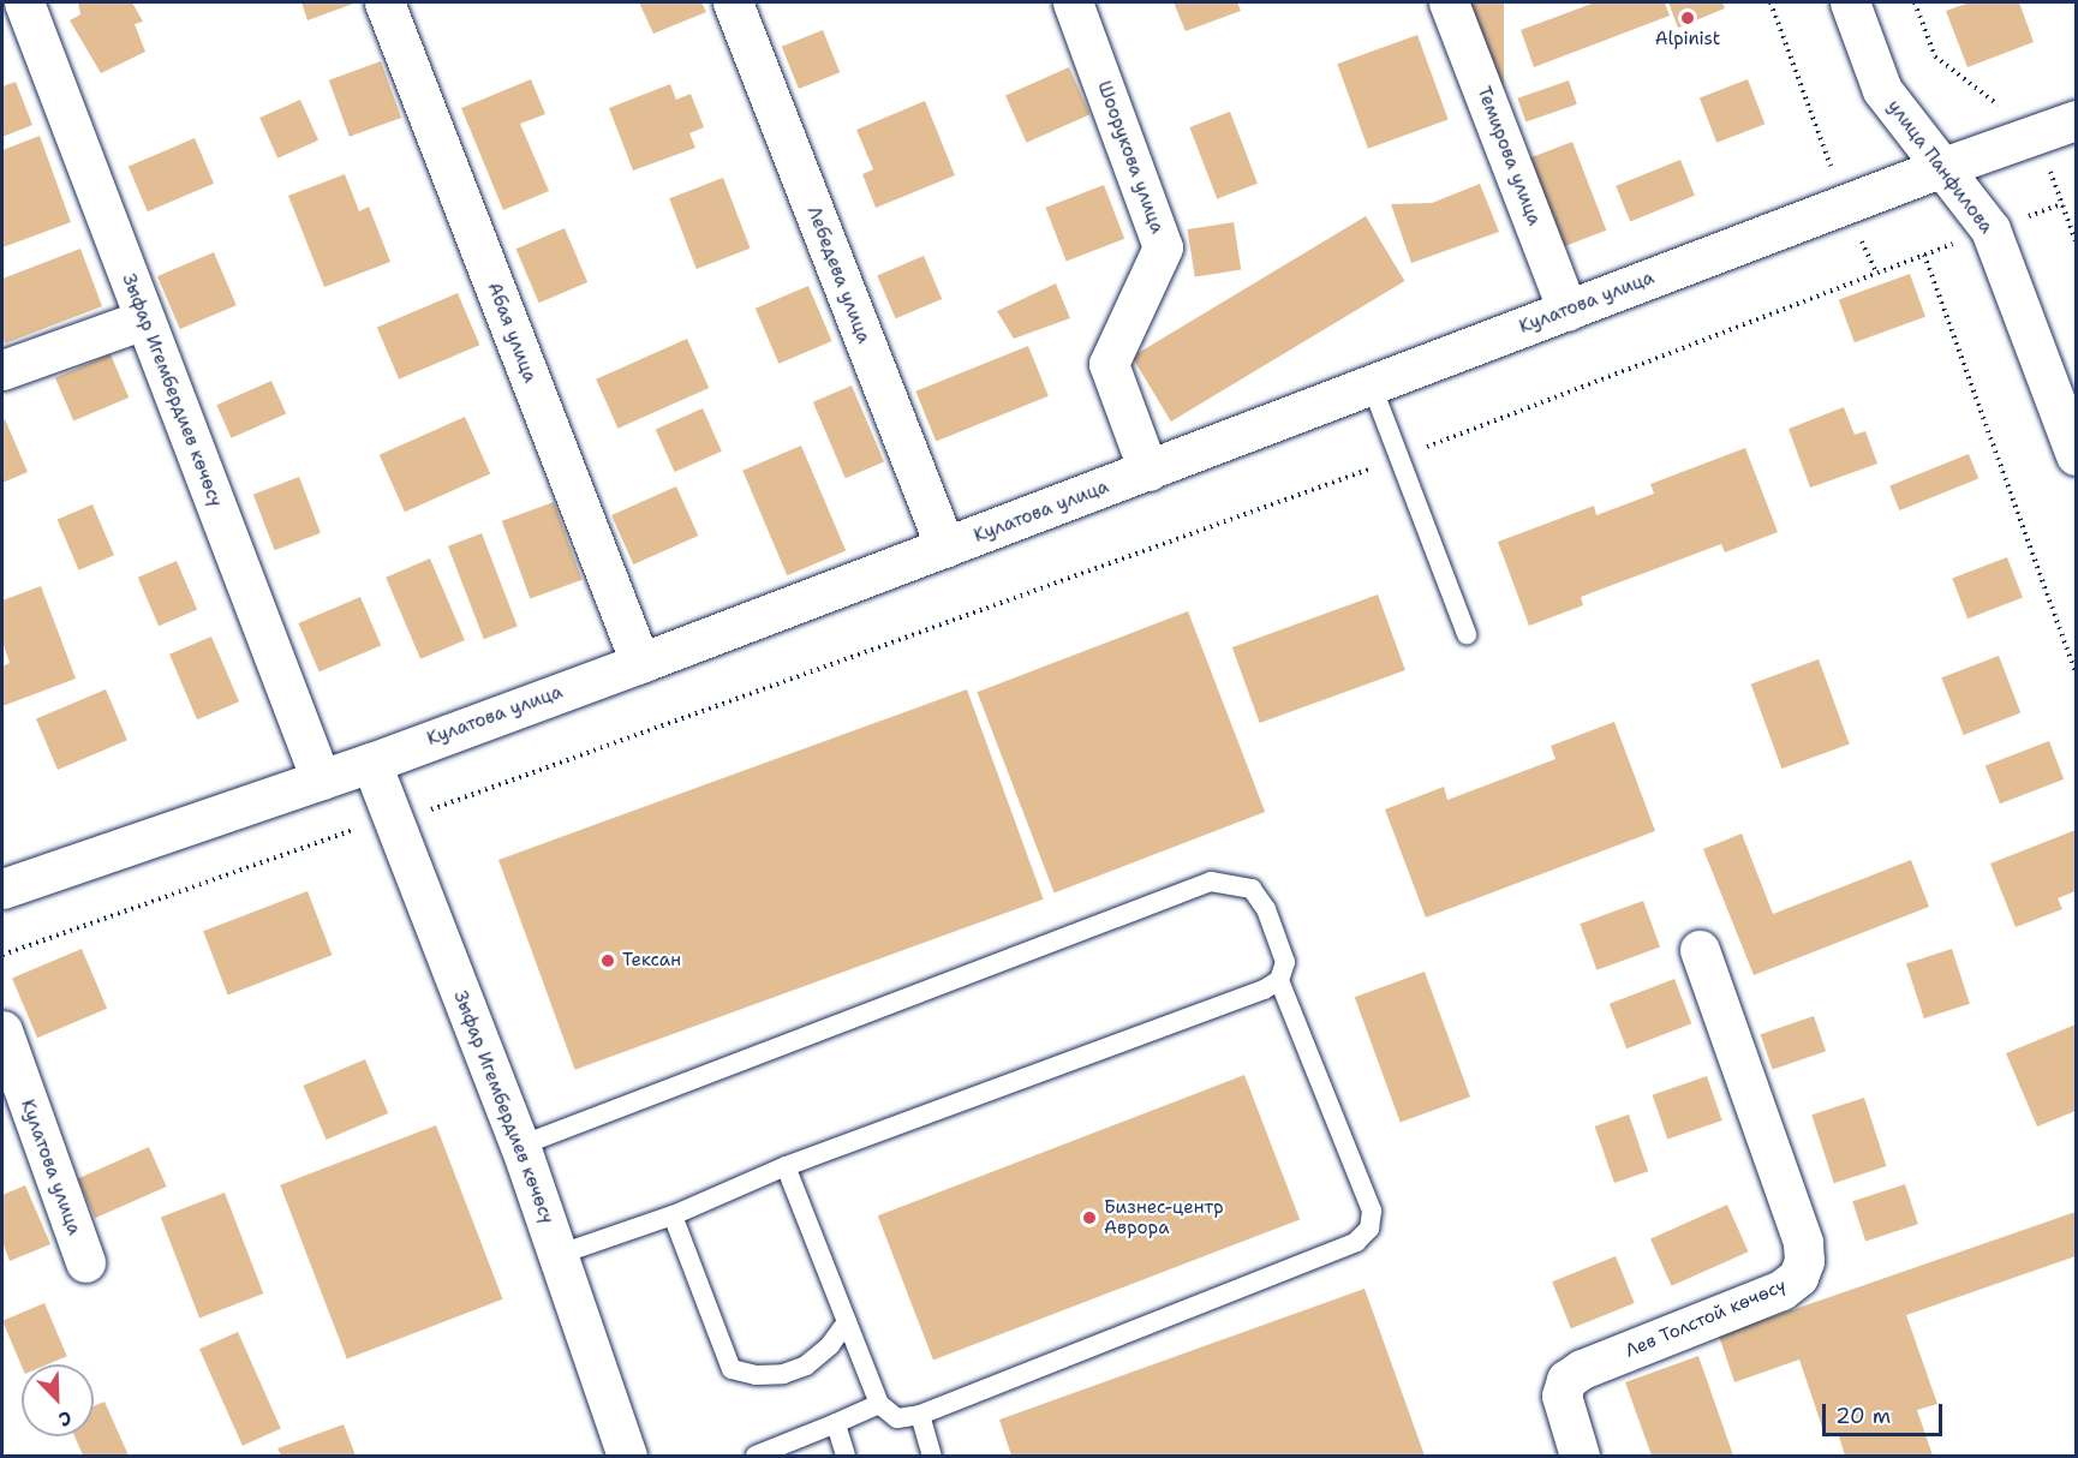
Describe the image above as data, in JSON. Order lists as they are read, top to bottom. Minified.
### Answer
{"streets":{"street":["Темирова улица","Шоорукова улица","улица Панфилова","Лебедева улица","Кулатова улица","Абая улица","Зыфар Игембердиев көчөсү","Лев Толстой көчөсү"]},"crossings":[["Темирова улица","Кулатова улица"],["Шоорукова улица","Кулатова улица"],["улица Панфилова","Кулатова улица"],["Лебедева улица","Кулатова улица"],["Кулатова улица","Абая улица"],["Кулатова улица","Зыфар Игембердиев көчөсү"]],"places":["Alpinist","Тексан","Бизнес-центр Аврора"],"scale_bar":"20 m","north":"bottom right"}
